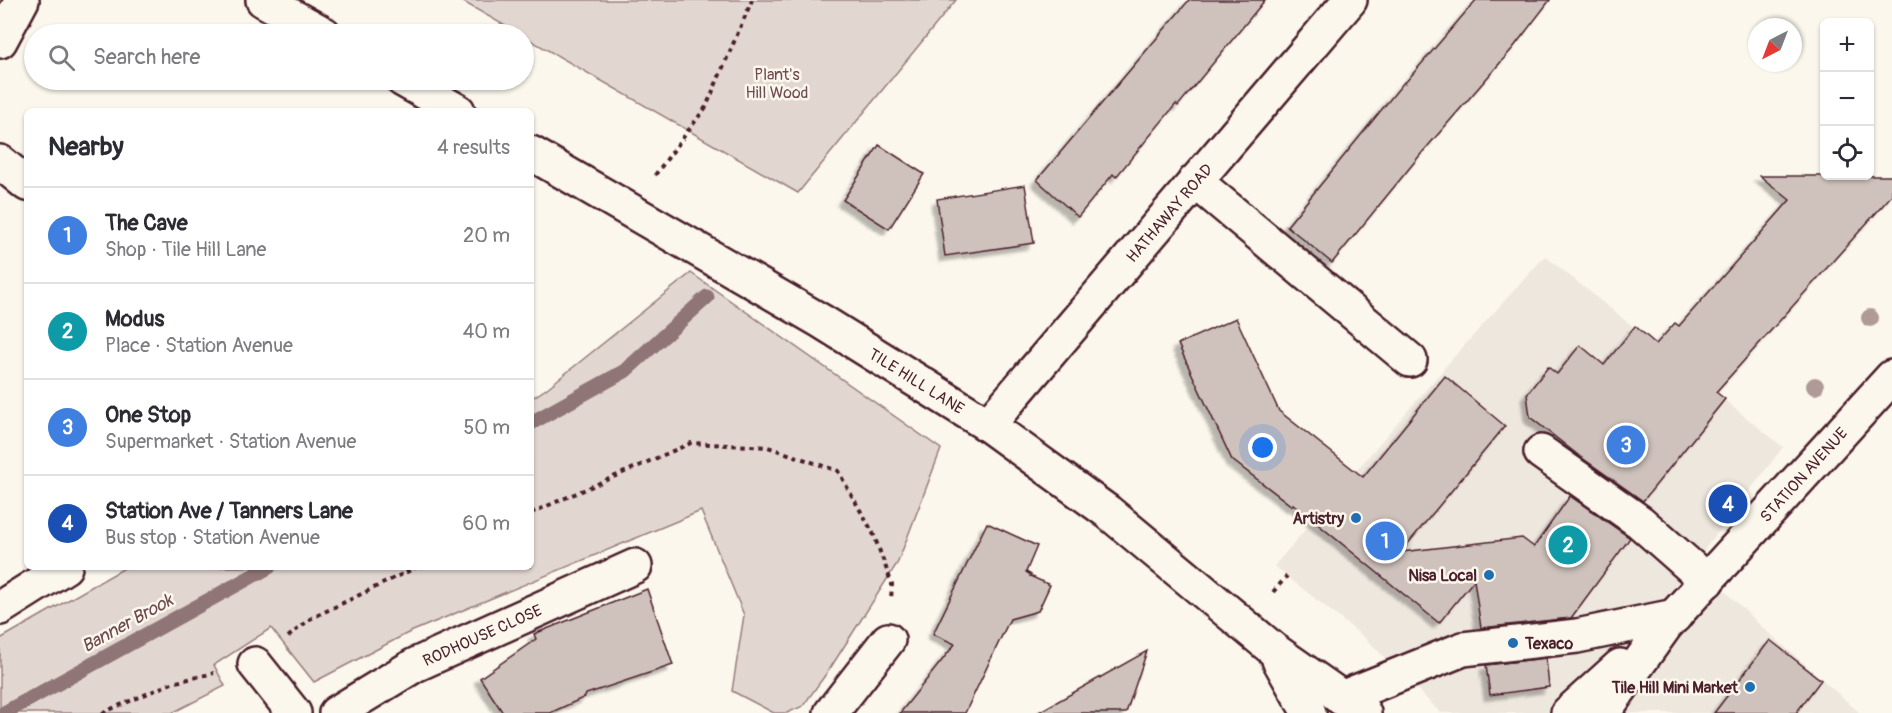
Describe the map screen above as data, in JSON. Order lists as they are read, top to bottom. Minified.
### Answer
{"streets":{"street":["HATHAWAY ROAD","TILE HILL LANE","STATION AVENUE","RODHOUSE CLOSE"]},"crossings":[["HATHAWAY ROAD","TILE HILL LANE"]],"water":["Banner Brook"],"parks":["Plant's Hill Wood"],"places":["Artistry","Nisa Local","Texaco","Tile Hill Mini Market"],"north":"bottom left","page":{"map_buttons":["+","−"],"search":"Search here","heading":["Nearby","4 results"],"list":[{"mark":"1","name":"The Cave","note":"Shop · Tile Hill Lane","value":"20 m"},{"mark":"2","name":"Modus","note":"Place · Station Avenue","value":"40 m"},{"mark":"3","name":"One Stop","note":"Supermarket · Station Avenue","value":"50 m"},{"mark":"4","name":"Station Ave / Tanners Lane","note":"Bus stop · Station Avenue","value":"60 m"}],"pins":["3","4","1","2"]}}
